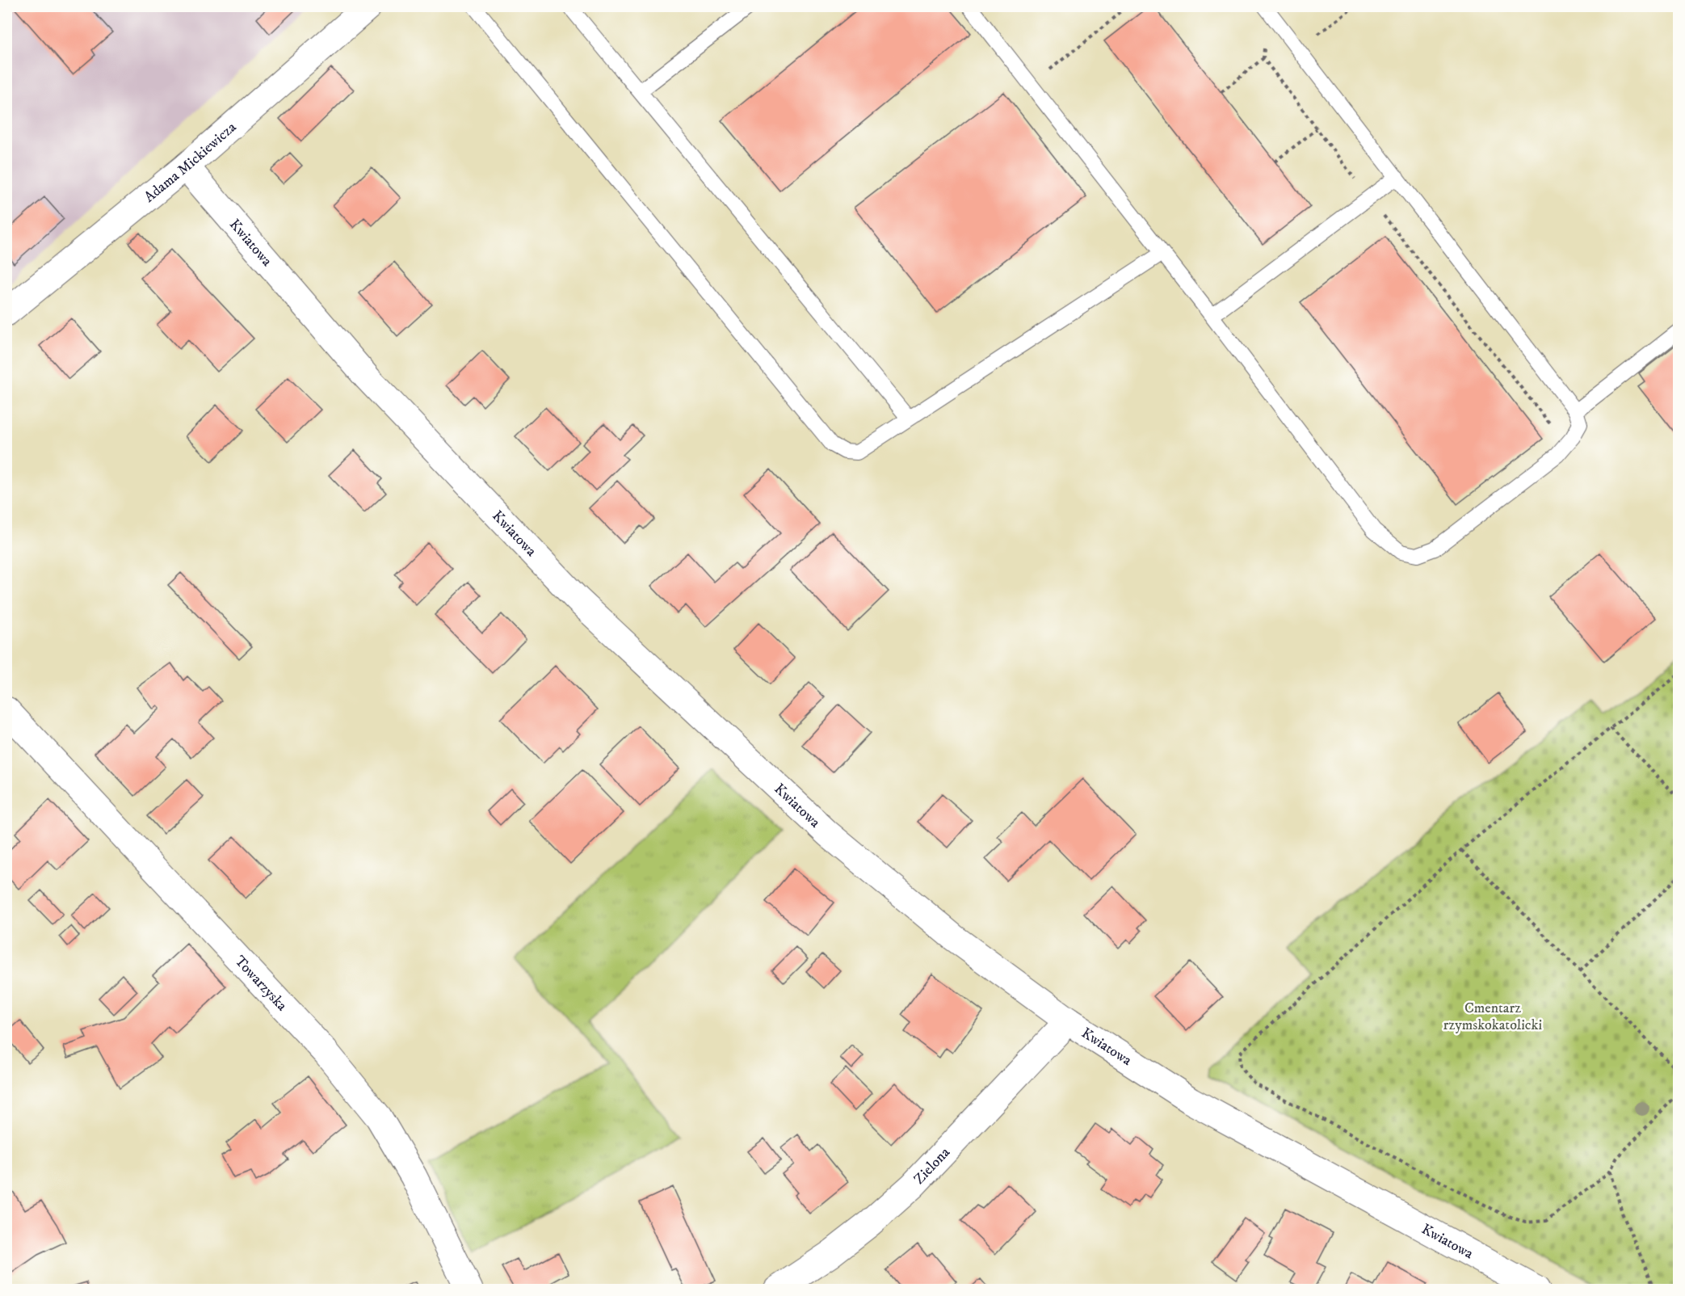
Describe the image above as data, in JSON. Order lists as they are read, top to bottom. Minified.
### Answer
{"streets":{"street":["Adama Mickiewicza","Kwiatowa","Towarzyska","Zielona"]},"crossings":[["Adama Mickiewicza","Kwiatowa"],["Kwiatowa","Zielona"]],"parks":["Cmentarz rzymskokatolicki"]}
